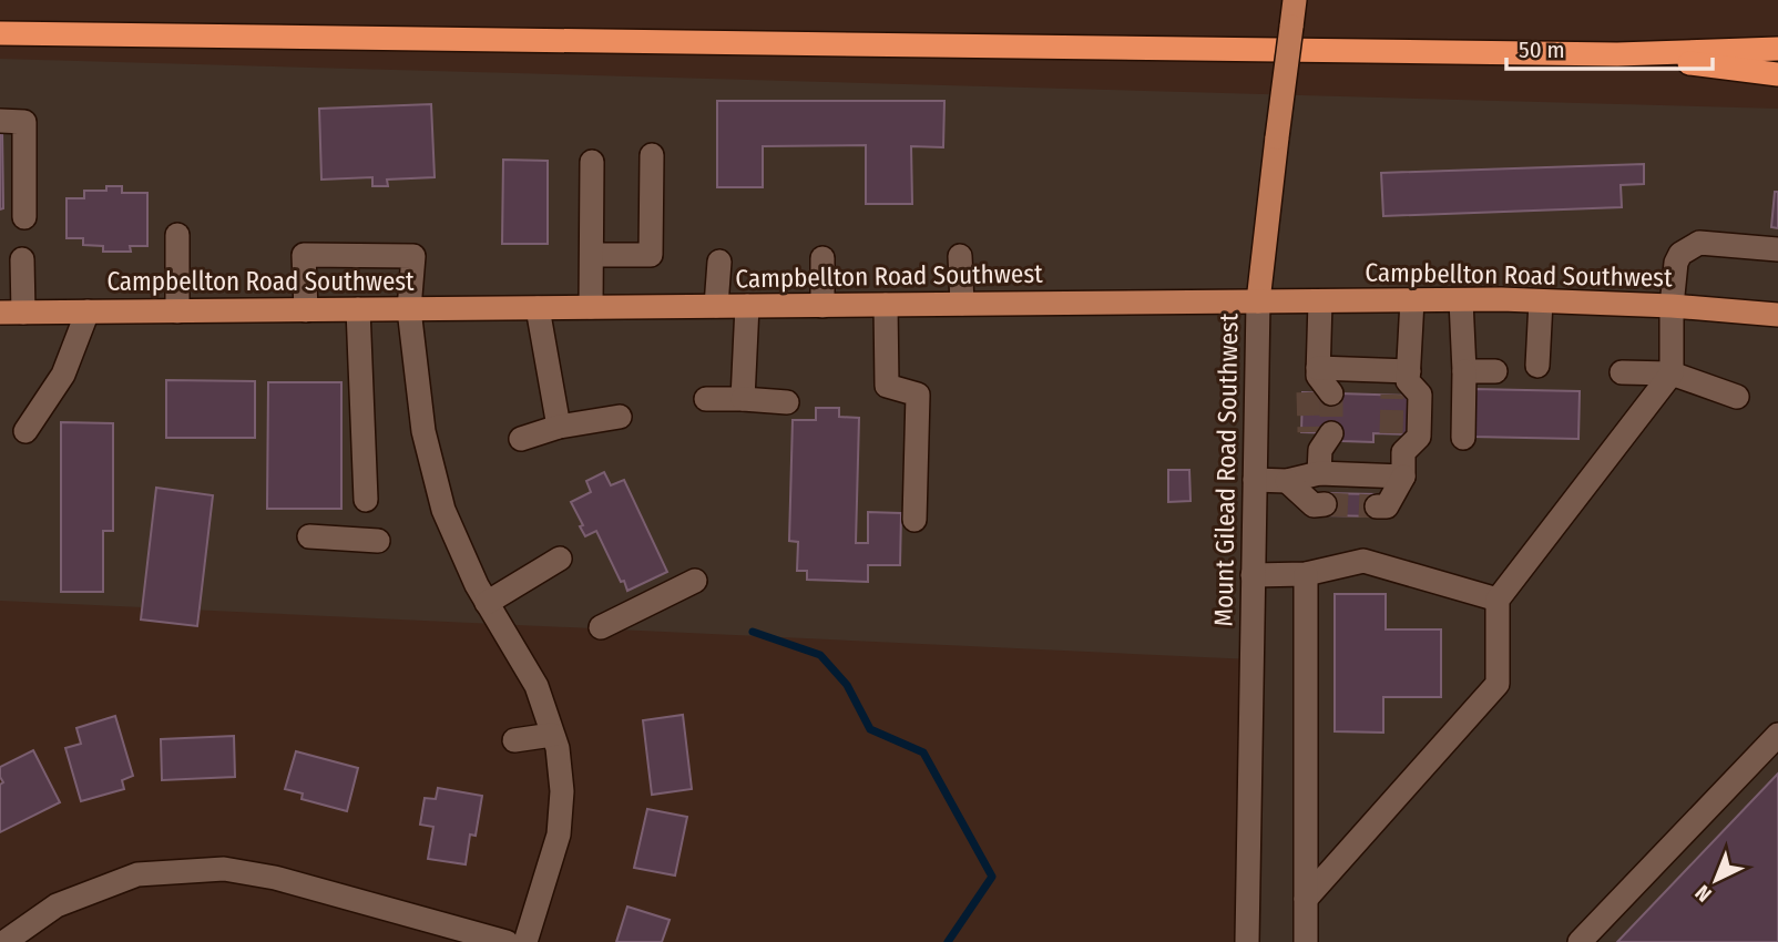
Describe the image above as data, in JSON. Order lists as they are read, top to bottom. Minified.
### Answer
{"streets":{"main road":["Campbellton Road Southwest","Mount Gilead Road Southwest"]},"crossings":[["Campbellton Road Southwest","Mount Gilead Road Southwest"]],"scale_bar":"50 m","north":"bottom left"}
